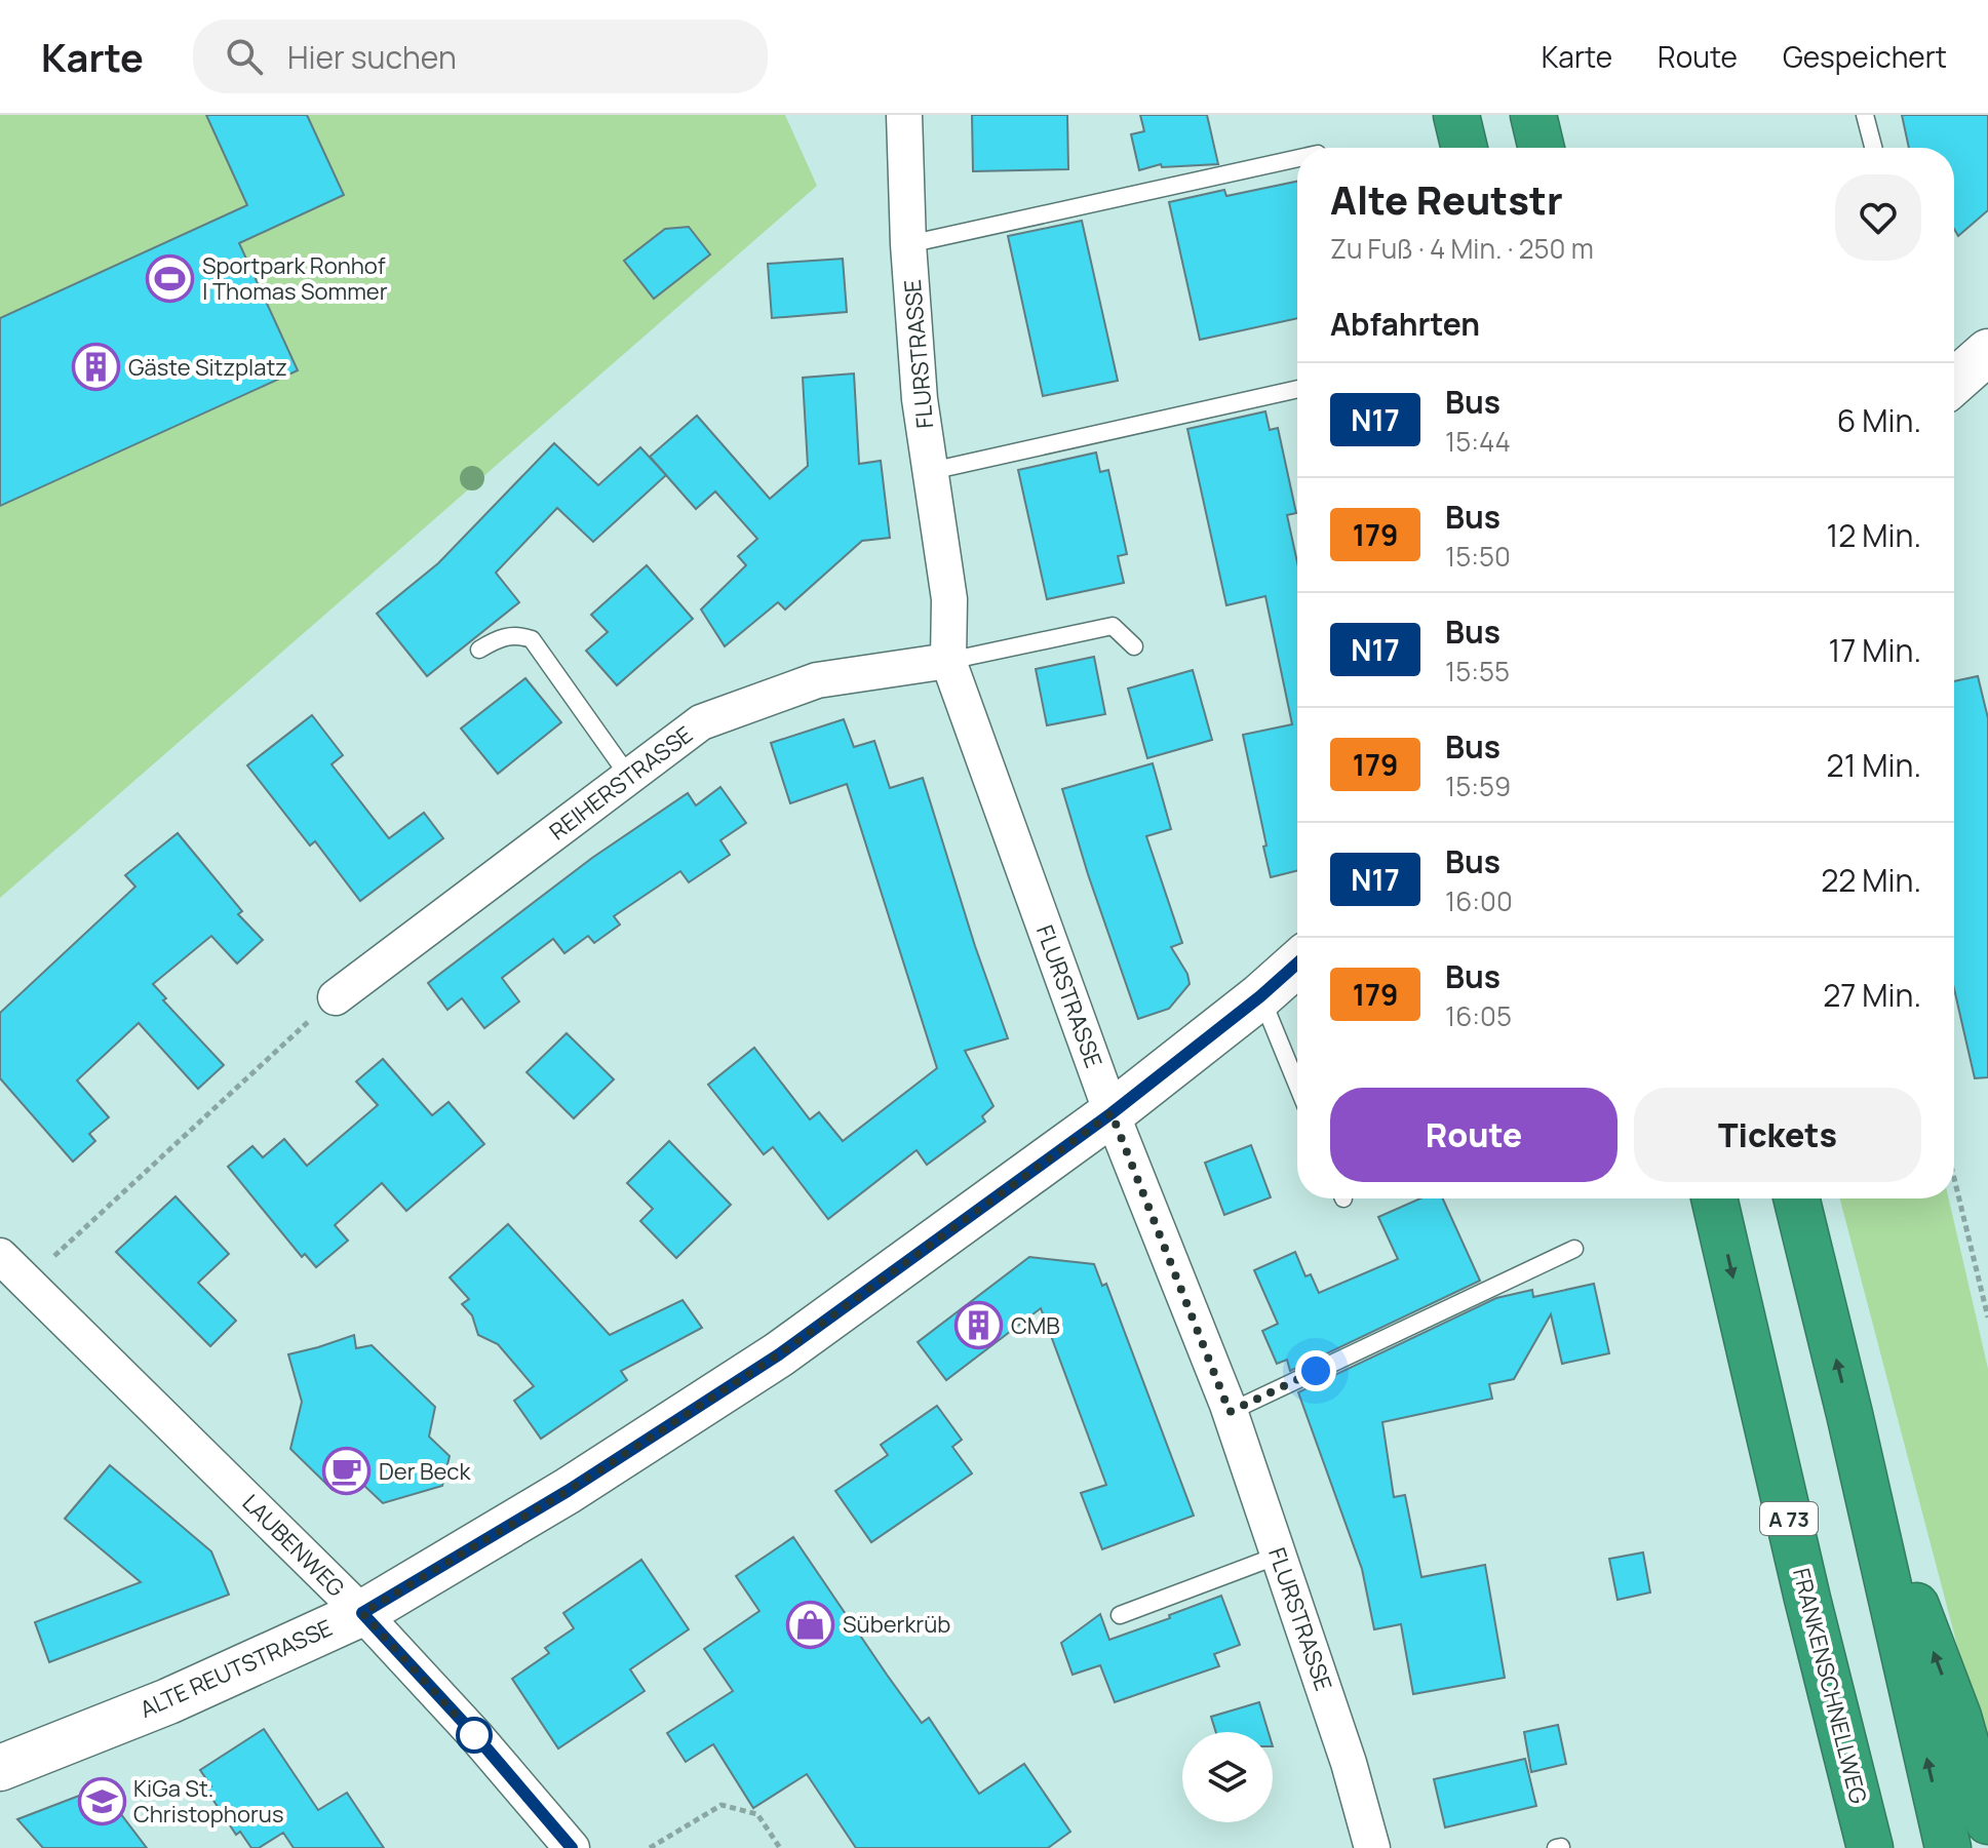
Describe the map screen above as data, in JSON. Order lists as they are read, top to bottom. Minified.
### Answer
{"streets":{"highway":["A 73","FRANKENSCHNELLWEG"],"main road":["ALTE REUTSTRASSE"],"street":["FLURSTRASSE","REIHERSTRASSE","LAUBENWEG"]},"crossings":[["FLURSTRASSE","REIHERSTRASSE"],["FLURSTRASSE","ALTE REUTSTRASSE"],["LAUBENWEG","ALTE REUTSTRASSE"]],"places":{"sports":["Sportpark Ronhof | Thomas Sommer"],"building":["Gäste Sitzplatz","CMB"],"cafe":["Der Beck"],"shop":["Süberkrüb"],"school or university":["KiGa St. Christophorus"]},"lines":["bus line N17"],"page":{"header":"Karte","search":"Hier suchen","nav":["Karte","Route","Gespeichert"],"heading":[["Alte Reutstr","Zu Fuß · 4 Min. · 250 m"],"Abfahrten"],"list":[{"mark":"N17","name":"Bus","note":"15:44","value":"6 Min."},{"mark":"179","name":"Bus","note":"15:50","value":"12 Min."},{"mark":"N17","name":"Bus","note":"15:55","value":"17 Min."},{"mark":"179","name":"Bus","note":"15:59","value":"21 Min."},{"mark":"N17","name":"Bus","note":"16:00","value":"22 Min."},{"mark":"179","name":"Bus","note":"16:05","value":"27 Min."}],"buttons":["Route","Tickets"]}}
